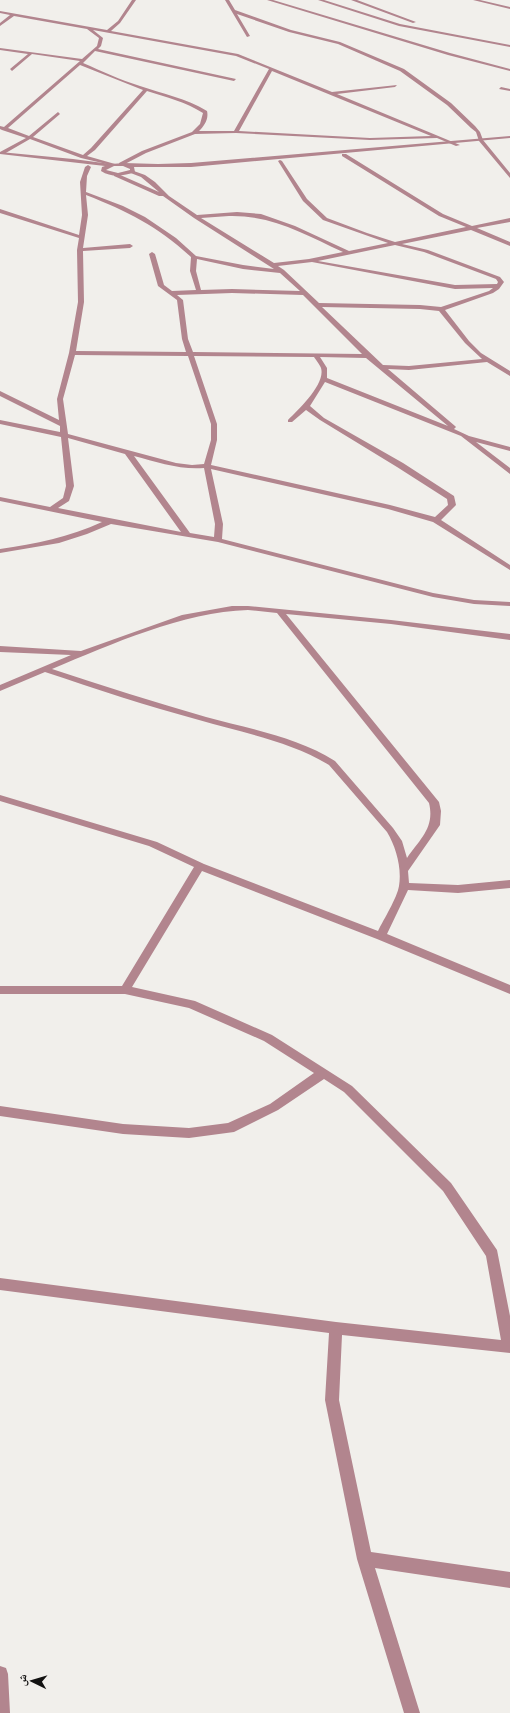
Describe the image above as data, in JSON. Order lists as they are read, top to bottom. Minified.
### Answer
{"north":"left"}
